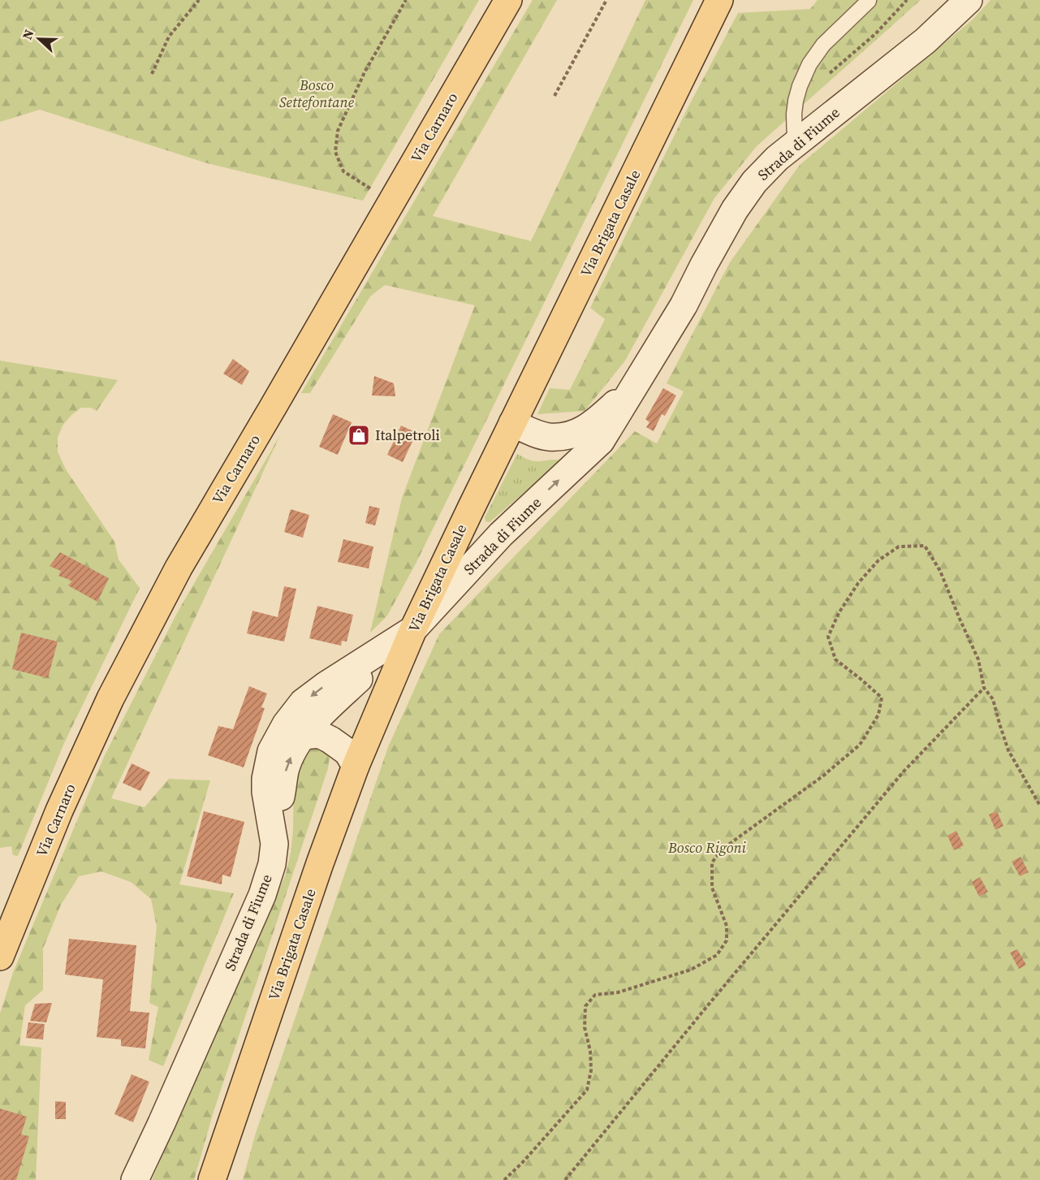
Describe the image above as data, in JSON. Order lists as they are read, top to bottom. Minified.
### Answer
{"streets":{"main road":["Via Carnaro","Strada di Fiume","Via Brigata Casale"]},"crossings":[["Strada di Fiume","Via Brigata Casale"]],"parks":["Bosco Settefontane","Bosco Rigoni"],"places":{"shop":["Italpetroli"]},"north":"left"}
